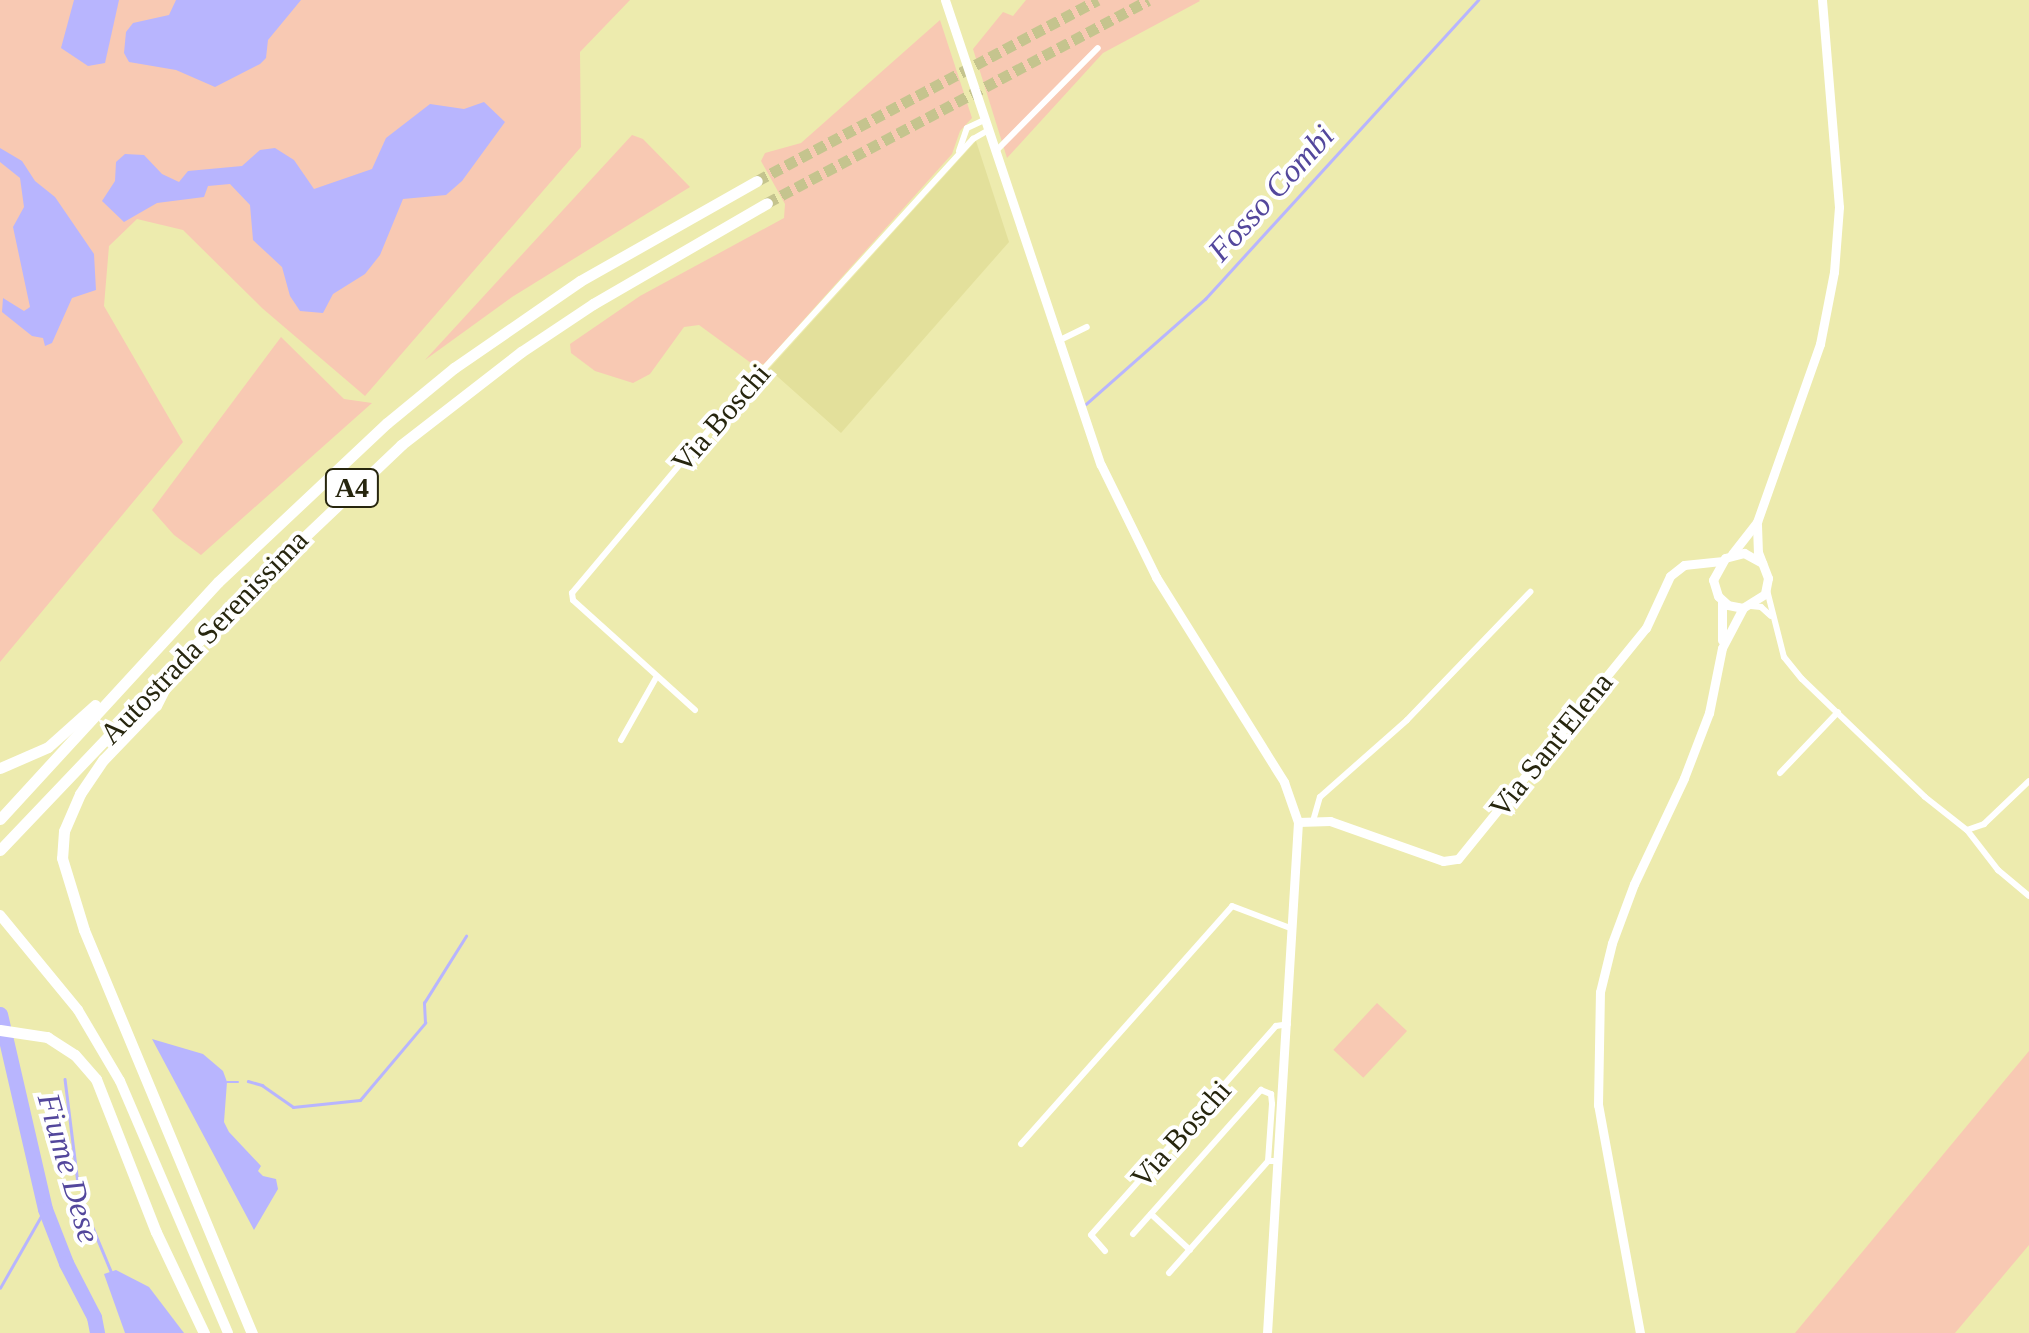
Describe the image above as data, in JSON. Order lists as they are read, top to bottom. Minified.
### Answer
{"streets":{"highway":["A4","Autostrada Serenissima"],"main road":["Via Boschi","Via Sant'Elena"]},"water":["Fosso Combi","Fiume Dese"]}
